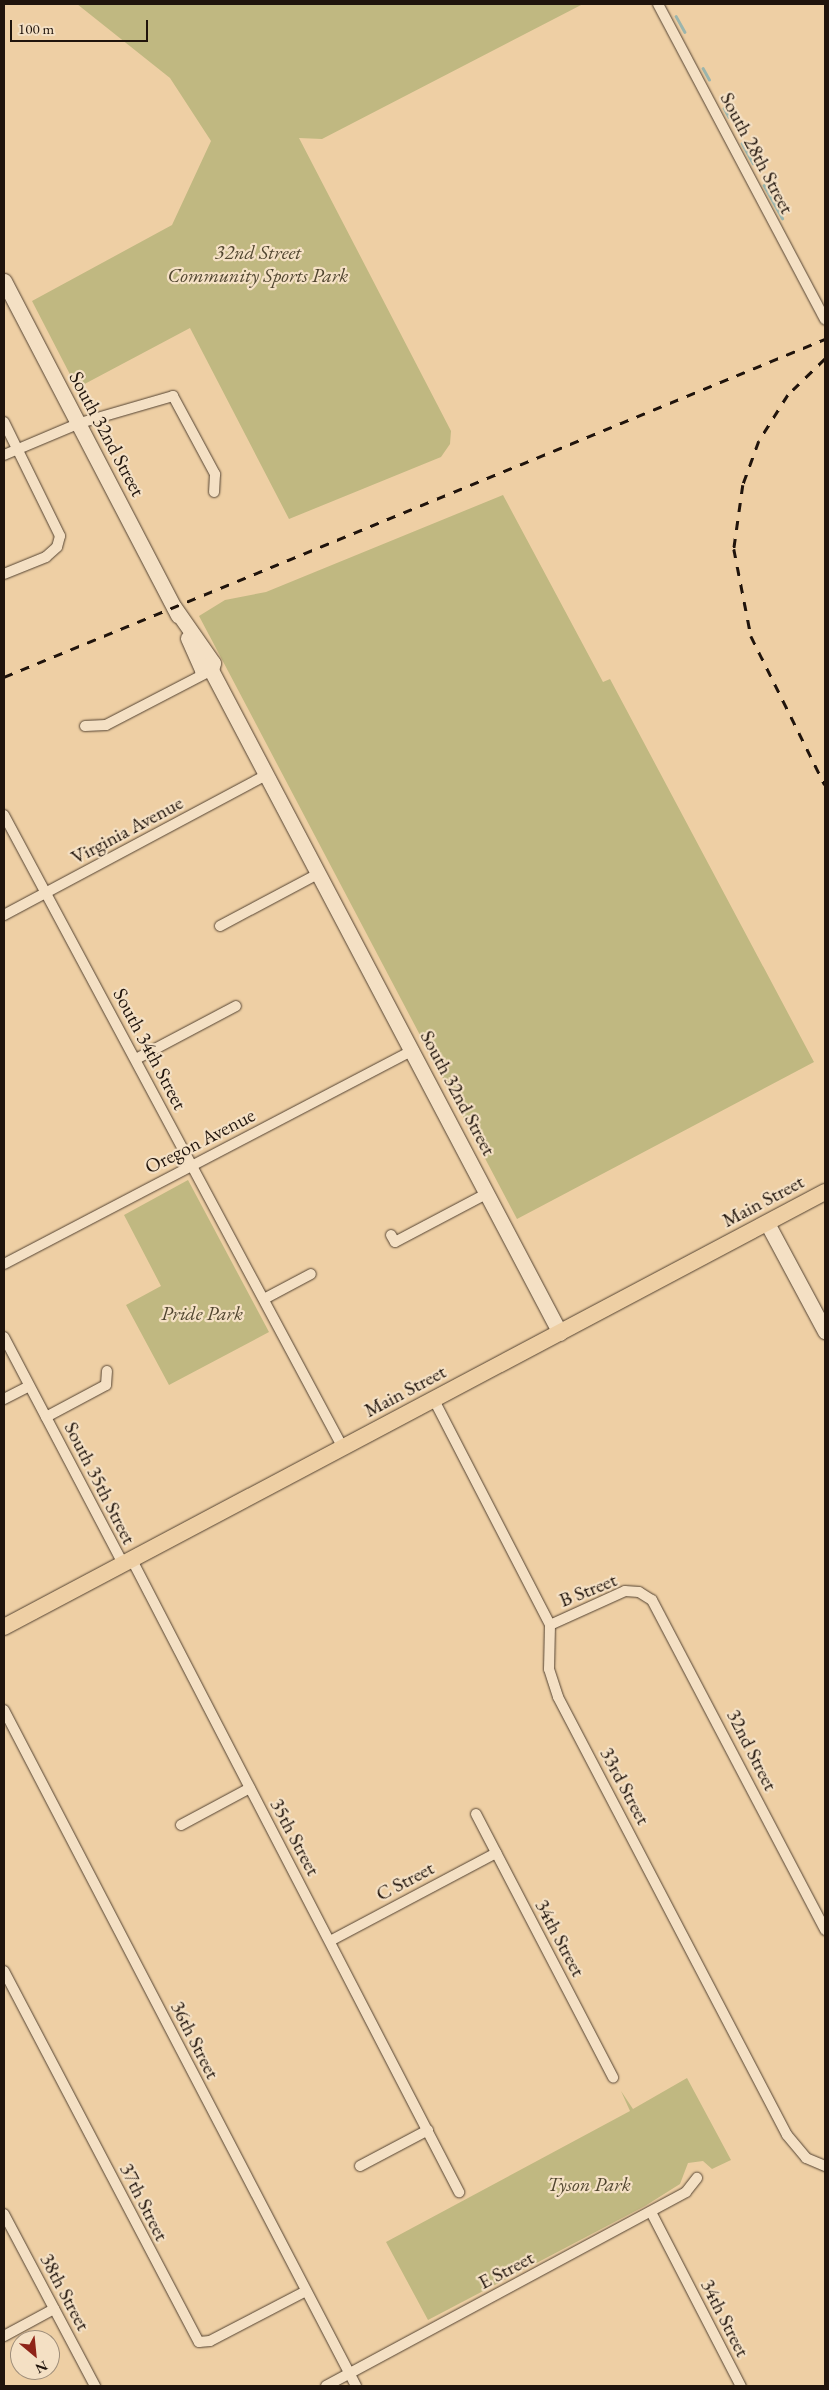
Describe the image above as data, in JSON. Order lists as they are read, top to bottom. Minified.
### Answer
{"streets":{"main road":["Main Street"],"street":["South 28th Street","South 32nd Street","Virginia Avenue","South 34th Street","Oregon Avenue","South 35th Street","B Street","32nd Street","33rd Street","35th Street","C Street","34th Street","36th Street","37th Street","E Street","38th Street"]},"crossings":[["South 32nd Street","Virginia Avenue"],["South 32nd Street","Oregon Avenue"],["South 32nd Street","Main Street"],["Virginia Avenue","South 34th Street"],["South 34th Street","Oregon Avenue"],["South 34th Street","Main Street"],["Main Street","South 35th Street"],["Main Street","33rd Street"],["Main Street","35th Street"],["South 35th Street","35th Street"],["B Street","32nd Street"],["B Street","33rd Street"],["35th Street","C Street"],["C Street","34th Street"],["34th Street","E Street"],["36th Street","37th Street"],["36th Street","E Street"]],"parks":["32nd Street Community Sports Park","Pride Park","Tyson Park"],"scale_bar":"100 m","north":"bottom right"}
